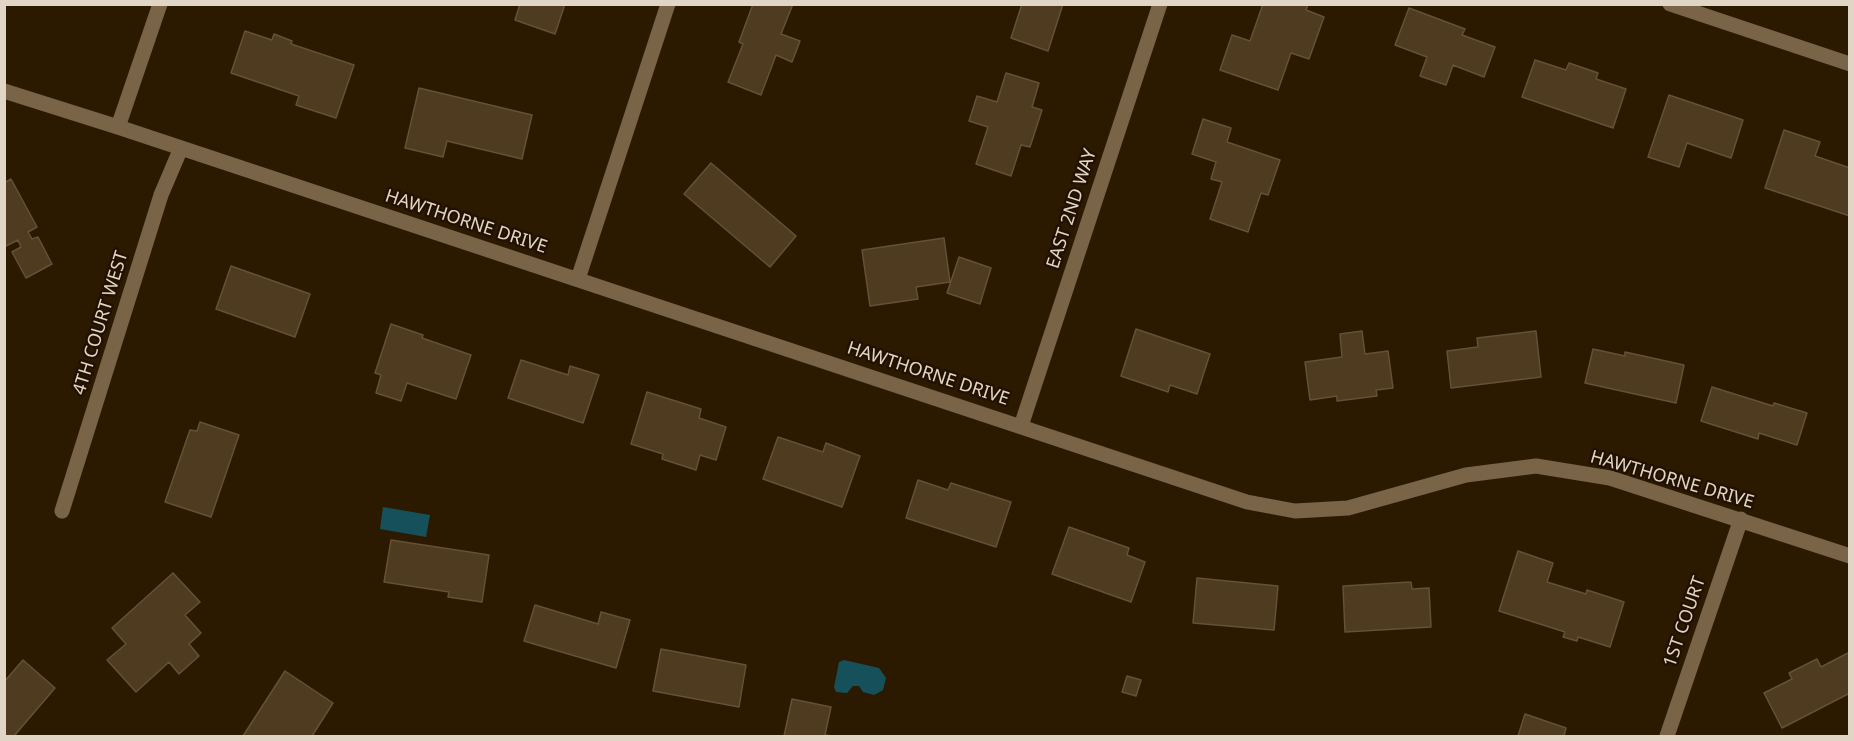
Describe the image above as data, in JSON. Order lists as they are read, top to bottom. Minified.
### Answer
{"streets":{"street":["EAST 2ND WAY","HAWTHORNE DRIVE","4TH COURT WEST","1ST COURT"]},"crossings":[["EAST 2ND WAY","HAWTHORNE DRIVE"],["HAWTHORNE DRIVE","4TH COURT WEST"],["HAWTHORNE DRIVE","1ST COURT"]]}
